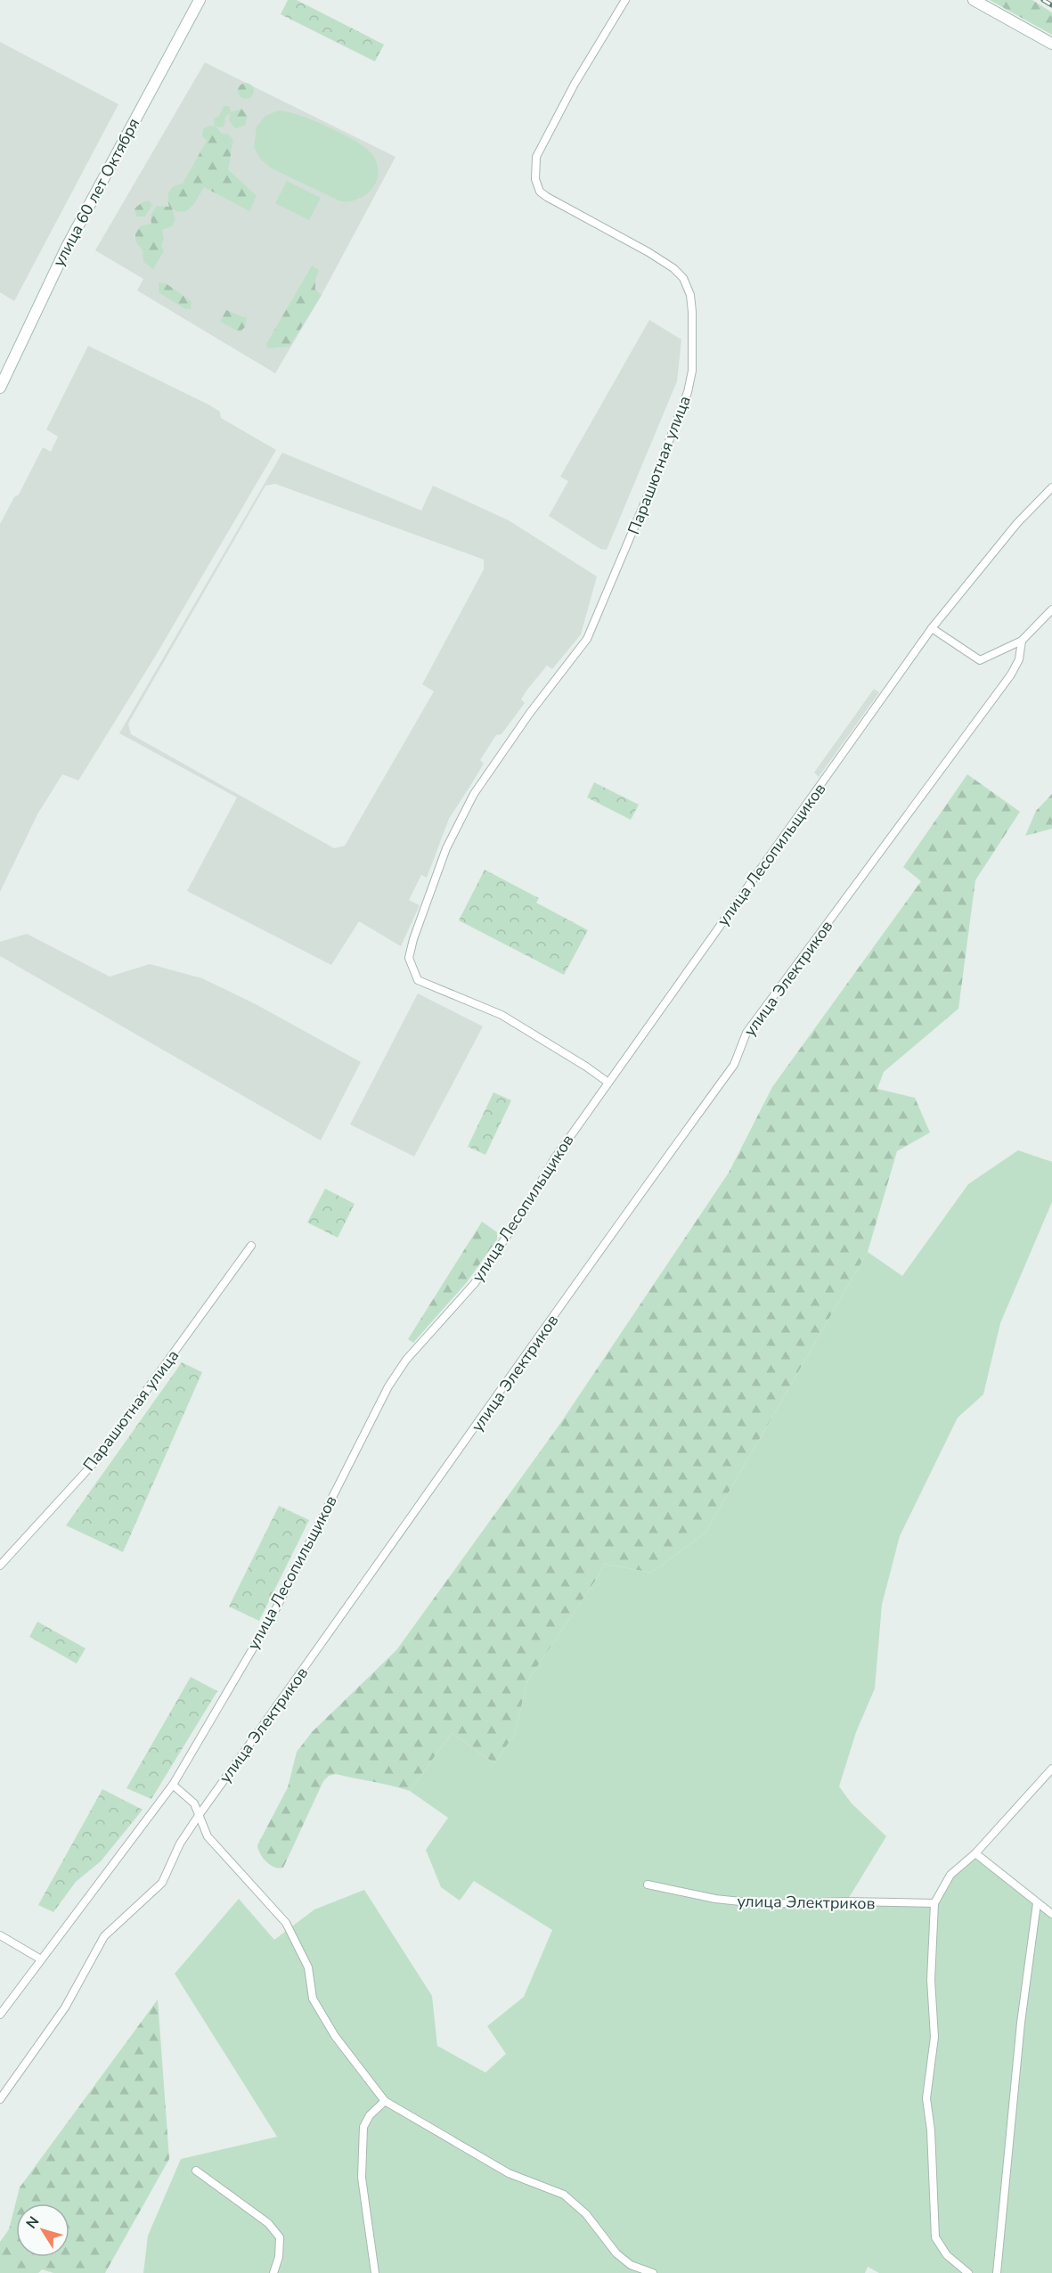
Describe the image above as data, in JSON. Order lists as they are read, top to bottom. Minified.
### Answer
{"streets":{"main road":["улица 60 лет Октября"],"street":["Парашютная улица","улица Лесопильщиков","улица Электриков"]},"crossings":[["Парашютная улица","улица Лесопильщиков"]],"north":"top left"}
